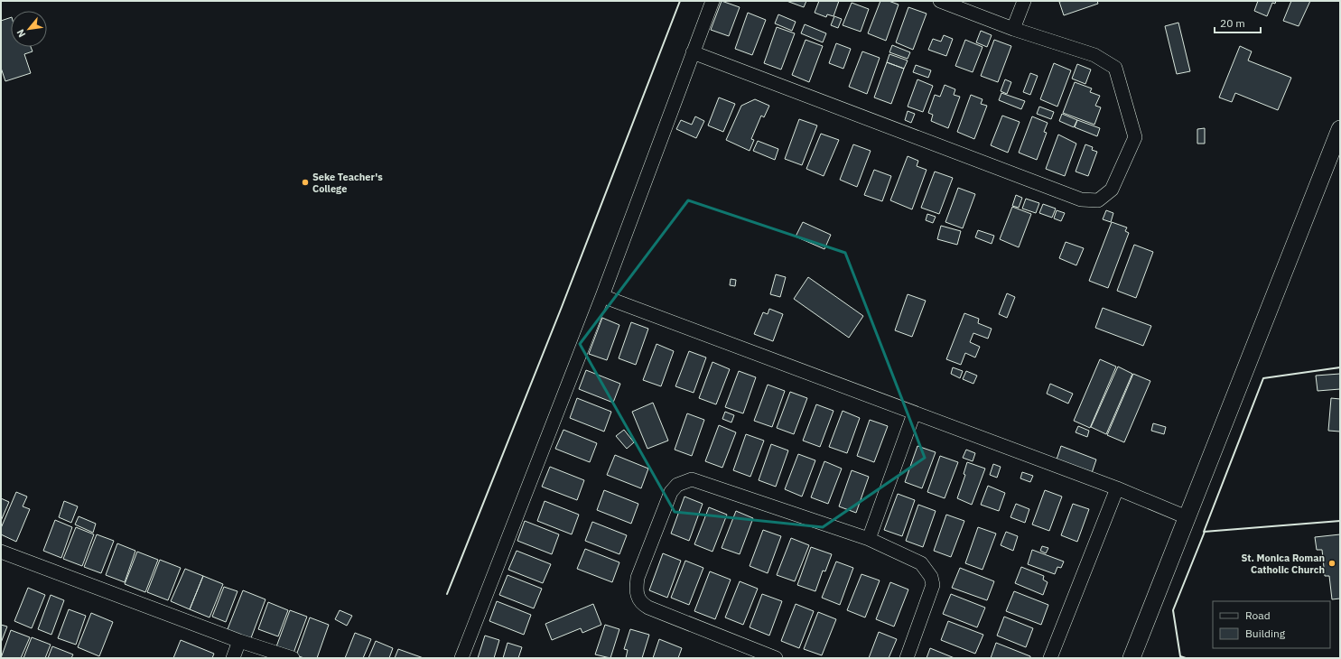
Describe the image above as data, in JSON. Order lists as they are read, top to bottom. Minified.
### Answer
{"places":["Seke Teacher's College","St. Monica Roman Catholic Church"],"legend":["Road","Building"],"scale_bar":"20 m","north":"bottom left"}
